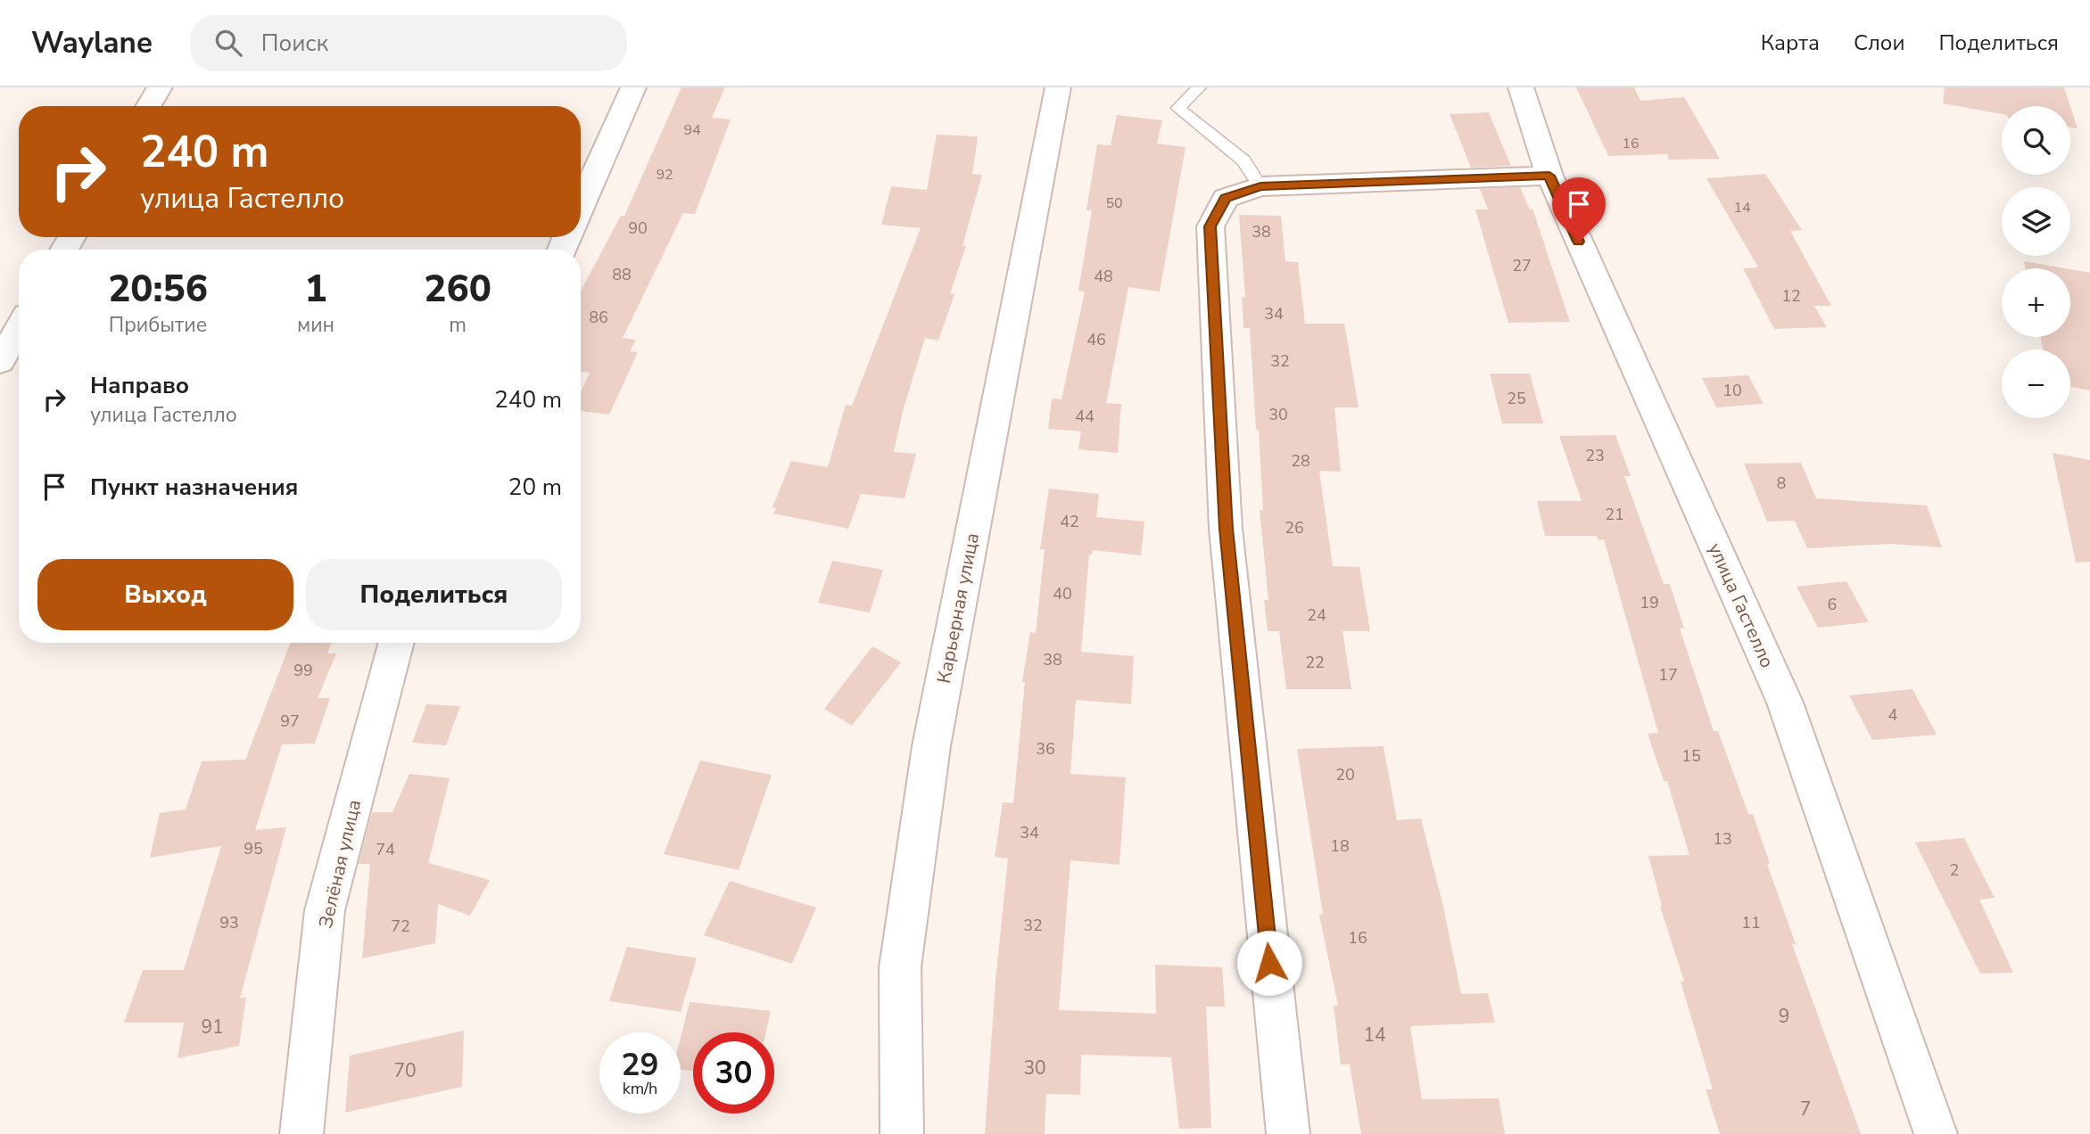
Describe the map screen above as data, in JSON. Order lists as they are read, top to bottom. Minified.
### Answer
{"streets":{"street":["улица Гастелло","Карьерная улица","Зелёная улица"]},"house_numbers":["94","16","92","50","14","90","38","27","88","48","12","34","86","46","32","10","25","30","44","23","28","8","21","42","26","40","19","6","24","38","22","99","17","4","97","36","15","20","34","13","18","95","74","2","93","11","32","72","16","9","91","14","30","70","7"],"page":{"header":"Waylane","search":"Поиск","nav":["Карта","Слои","Поделиться"],"map_buttons":["+","−"],"turn":["240 m","улица Гастелло"],"eta":["20:56","Прибытие","1","мин","260","m"],"list":[{"name":"Направо","note":"улица Гастелло","value":"240 m"},{"name":"Пункт назначения","value":"20 m"}],"buttons":["Выход","Поделиться"],"speed":"29 km/h","limit":"30"}}
